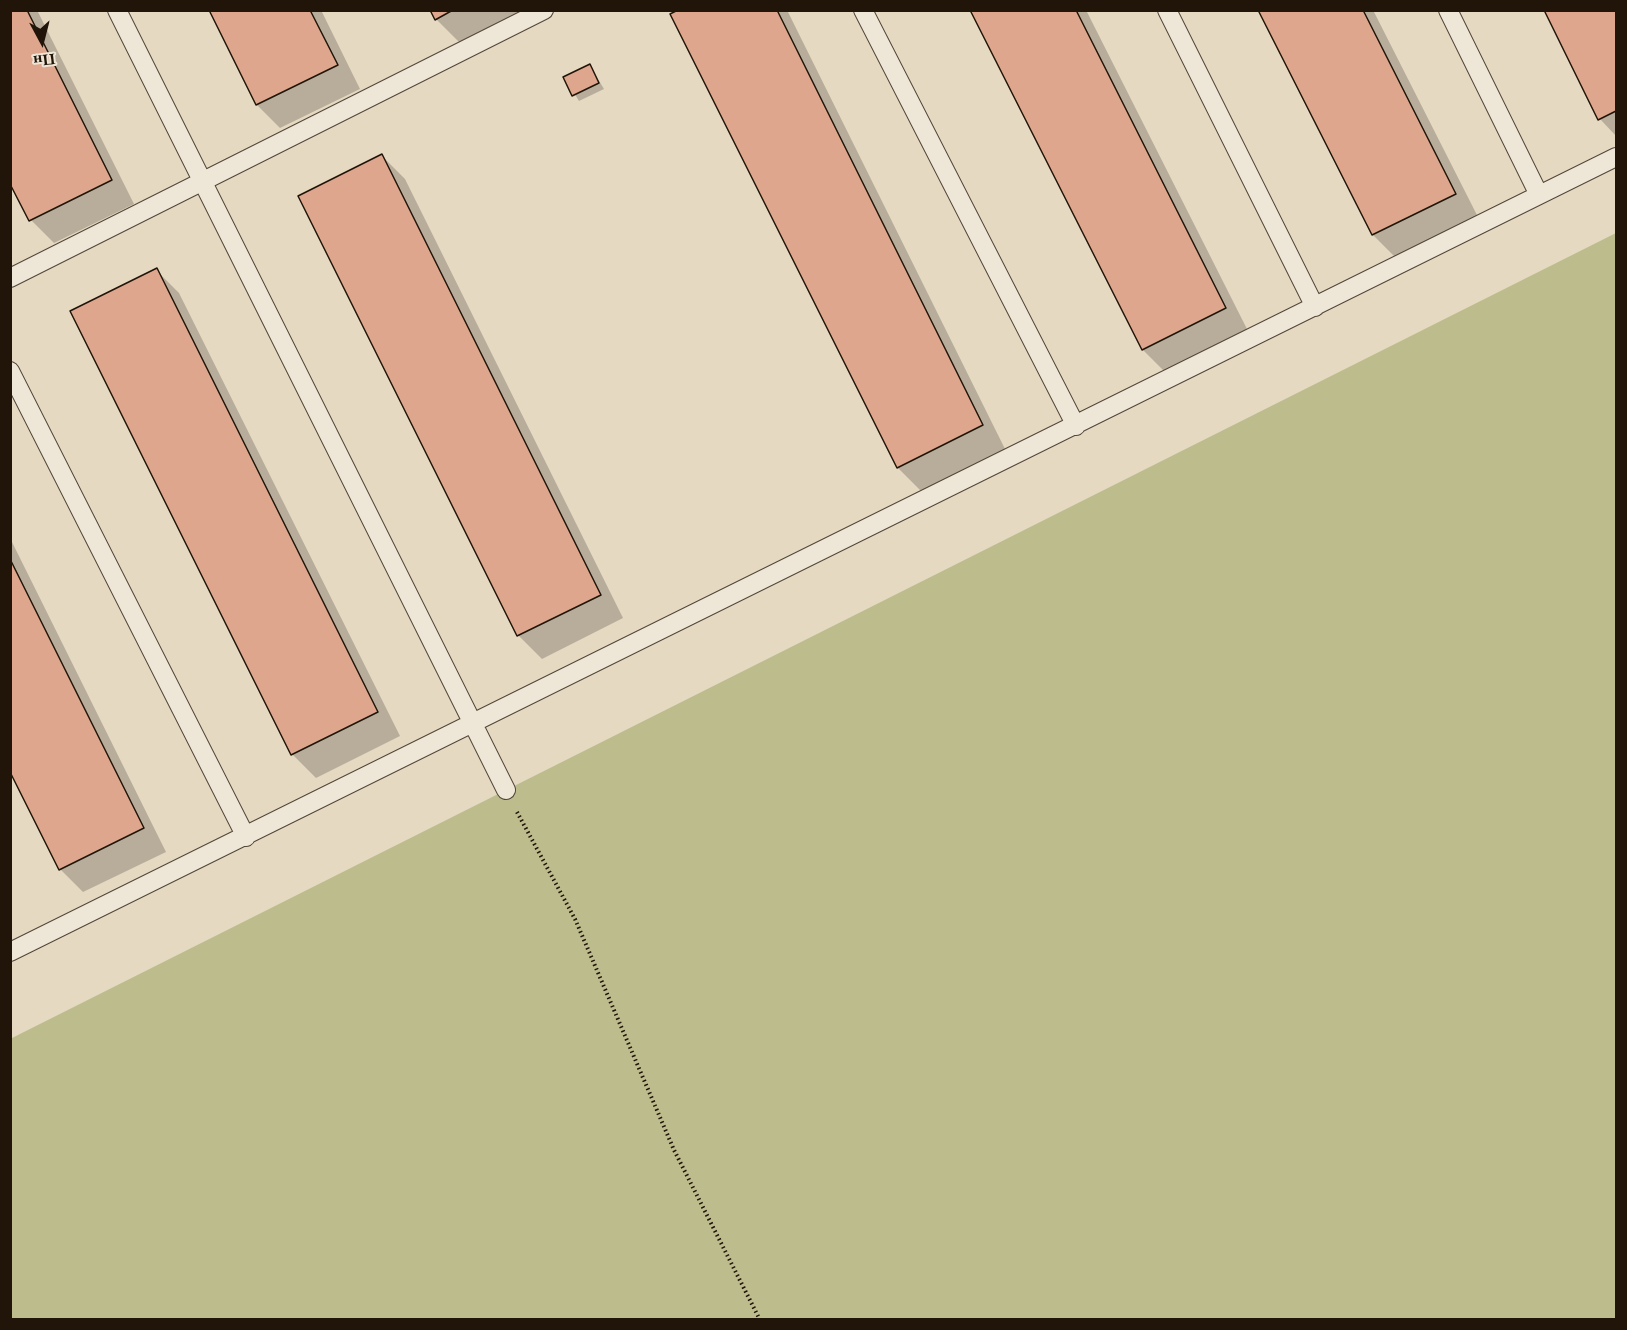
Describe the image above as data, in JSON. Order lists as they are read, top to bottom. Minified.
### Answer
{"north":"bottom"}
